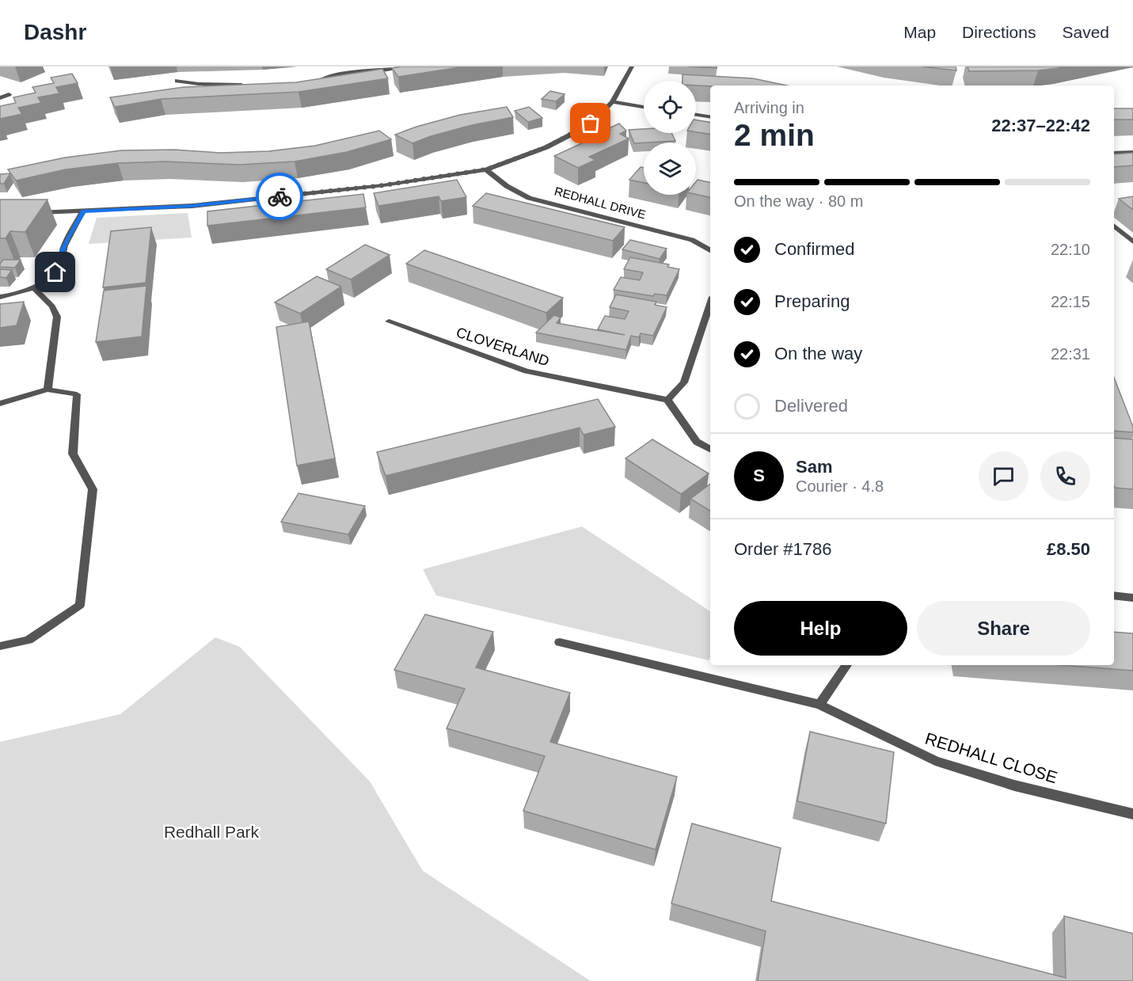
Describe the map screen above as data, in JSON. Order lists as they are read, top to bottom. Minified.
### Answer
{"streets":{"street":["REDHALL DRIVE","CLOVERLAND","REDHALL CLOSE"]},"parks":["Redhall Park"],"page":{"header":"Dashr","nav":["Map","Directions","Saved"],"heading":["2 min","Arriving in","22:37–22:42"],"panel":["Sam","Courier · 4.8","Order #1786","£8.50"],"bar":"On the way · 80 m","list":[["Confirmed","22:10"],["Preparing","22:15"],["On the way","22:31"],"Delivered"],"round":"S","buttons":["Help","Share"]}}
